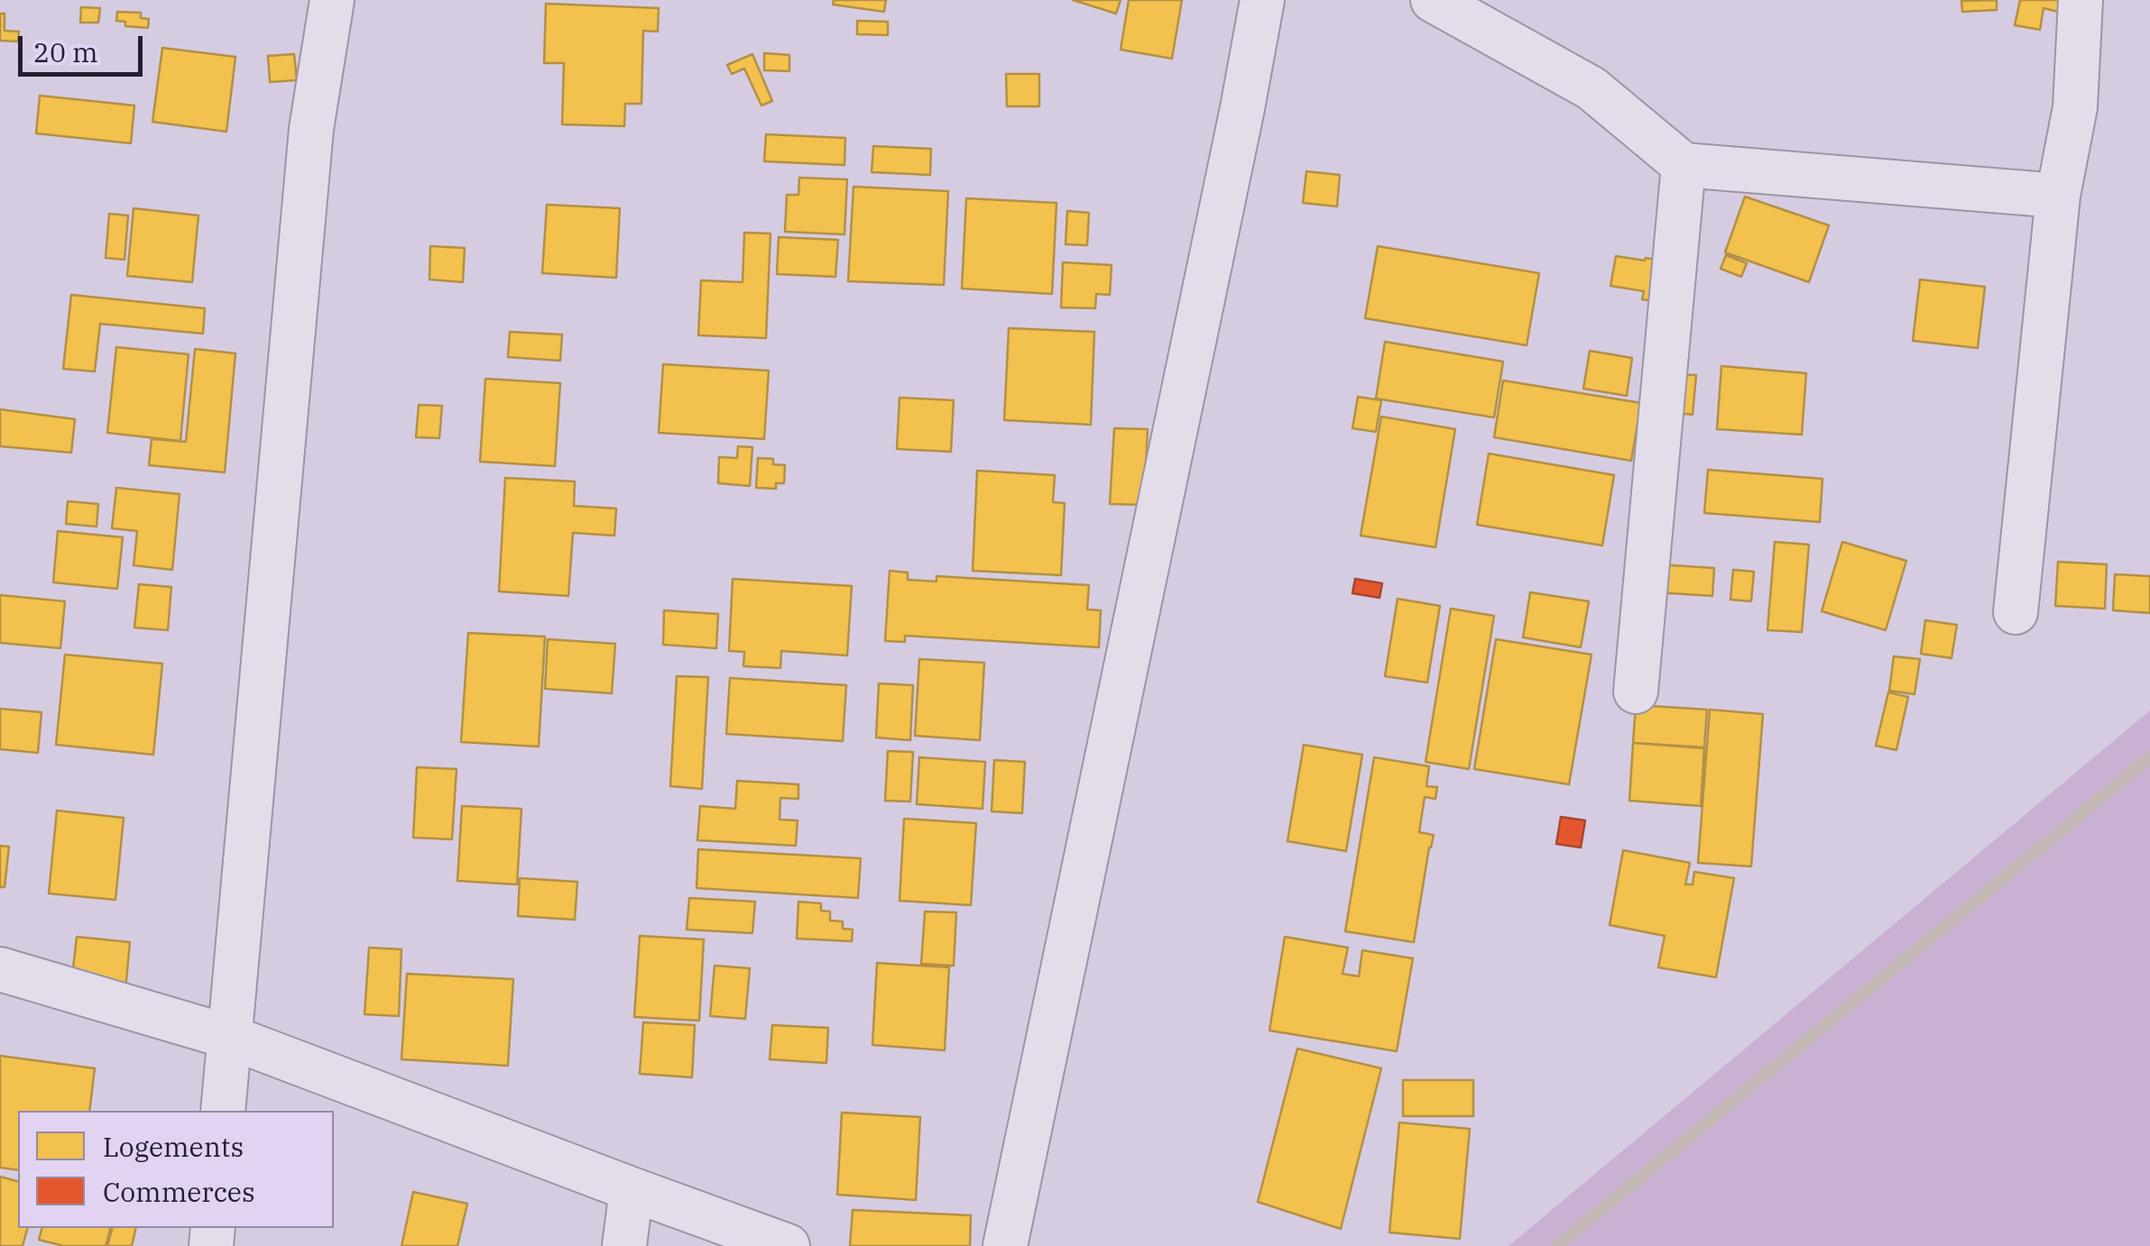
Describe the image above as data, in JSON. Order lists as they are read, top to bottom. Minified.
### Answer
{"legend":["Logements","Commerces"],"scale_bar":"20 m"}
